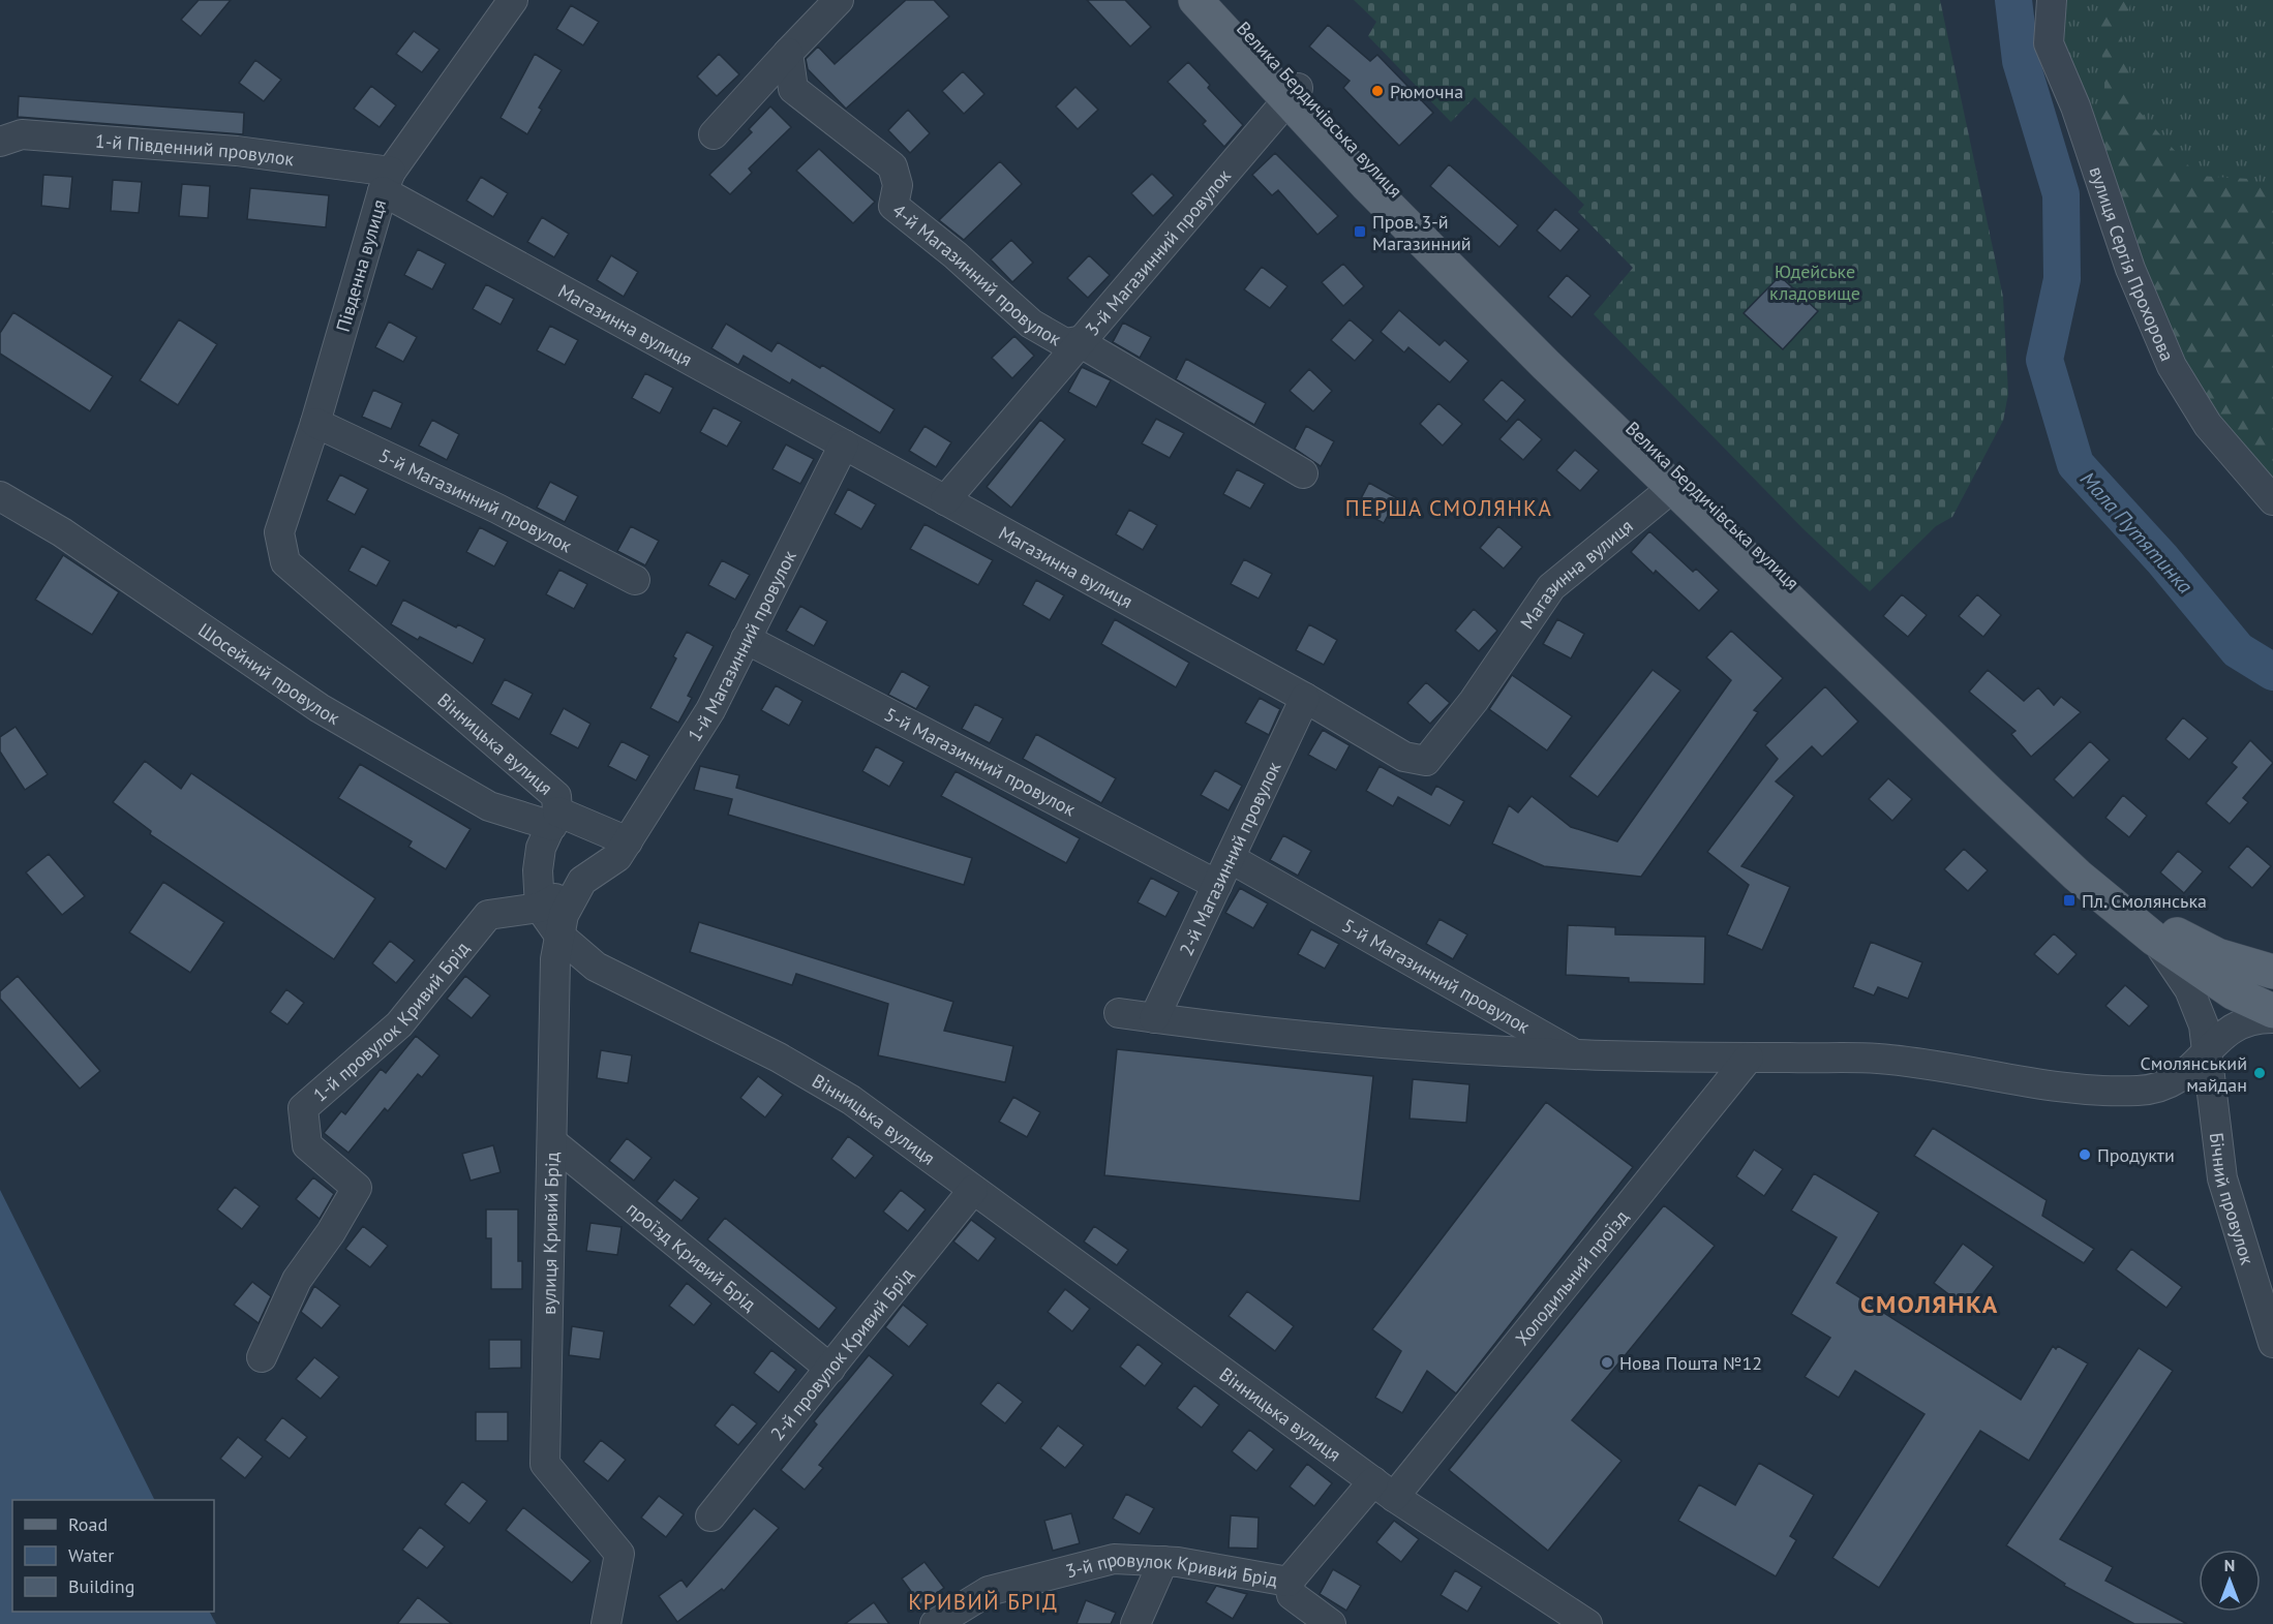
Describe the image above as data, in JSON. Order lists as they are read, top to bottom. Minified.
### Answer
{"streets":{"main road":["Велика Бердичівська вулиця"],"street":["1-й Південний провулок","3-й Магазинний провулок","вулиця Сергія Прохорова","Південна вулиця","4-й Магазинний провулок","Магазинна вулиця","5-й Магазинний провулок","1-й Магазинний провулок","Шосейний провулок","Вінницька вулиця","2-й Магазинний провулок","1-й провулок Кривий Брід","Бічний провулок","вулиця Кривий Брід","проїзд Кривий Брід","Холодильний проїзд","2-й провулок Кривий Брід","3-й провулок Кривий Брід"]},"crossings":[["Велика Бердичівська вулиця","3-й Магазинний провулок"],["Велика Бердичівська вулиця","Магазинна вулиця"],["1-й Південний провулок","Південна вулиця"],["1-й Південний провулок","Магазинна вулиця"],["3-й Магазинний провулок","4-й Магазинний провулок"],["3-й Магазинний провулок","Магазинна вулиця"],["Південна вулиця","Магазинна вулиця"],["Південна вулиця","5-й Магазинний провулок"],["Південна вулиця","Вінницька вулиця"],["Магазинна вулиця","1-й Магазинний провулок"],["Магазинна вулиця","2-й Магазинний провулок"],["5-й Магазинний провулок","1-й Магазинний провулок"],["5-й Магазинний провулок","2-й Магазинний провулок"],["1-й Магазинний провулок","Шосейний провулок"],["1-й Магазинний провулок","вулиця Кривий Брід"],["Шосейний провулок","Вінницька вулиця"],["Шосейний провулок","вулиця Кривий Брід"],["Вінницька вулиця","1-й провулок Кривий Брід"],["Вінницька вулиця","вулиця Кривий Брід"],["Вінницька вулиця","Холодильний проїзд"],["Вінницька вулиця","2-й провулок Кривий Брід"],["Вінницька вулиця","3-й провулок Кривий Брід"],["вулиця Кривий Брід","проїзд Кривий Брід"],["проїзд Кривий Брід","2-й провулок Кривий Брід"],["Холодильний проїзд","3-й провулок Кривий Брід"]],"districts":["ПЕРША СМОЛЯНКА","СМОЛЯНКА","КРИВИЙ БРІД"],"water":["Мала Путятинка"],"parks":["Юдейське кладовище"],"places":{"other":["Рюмочна","Смолянський майдан","Продукти","Нова Пошта №12"],"transit":["Пров. 3-й Магазинний","Пл. Смолянська"]},"legend":["Road","Water","Building"],"north":"top"}
